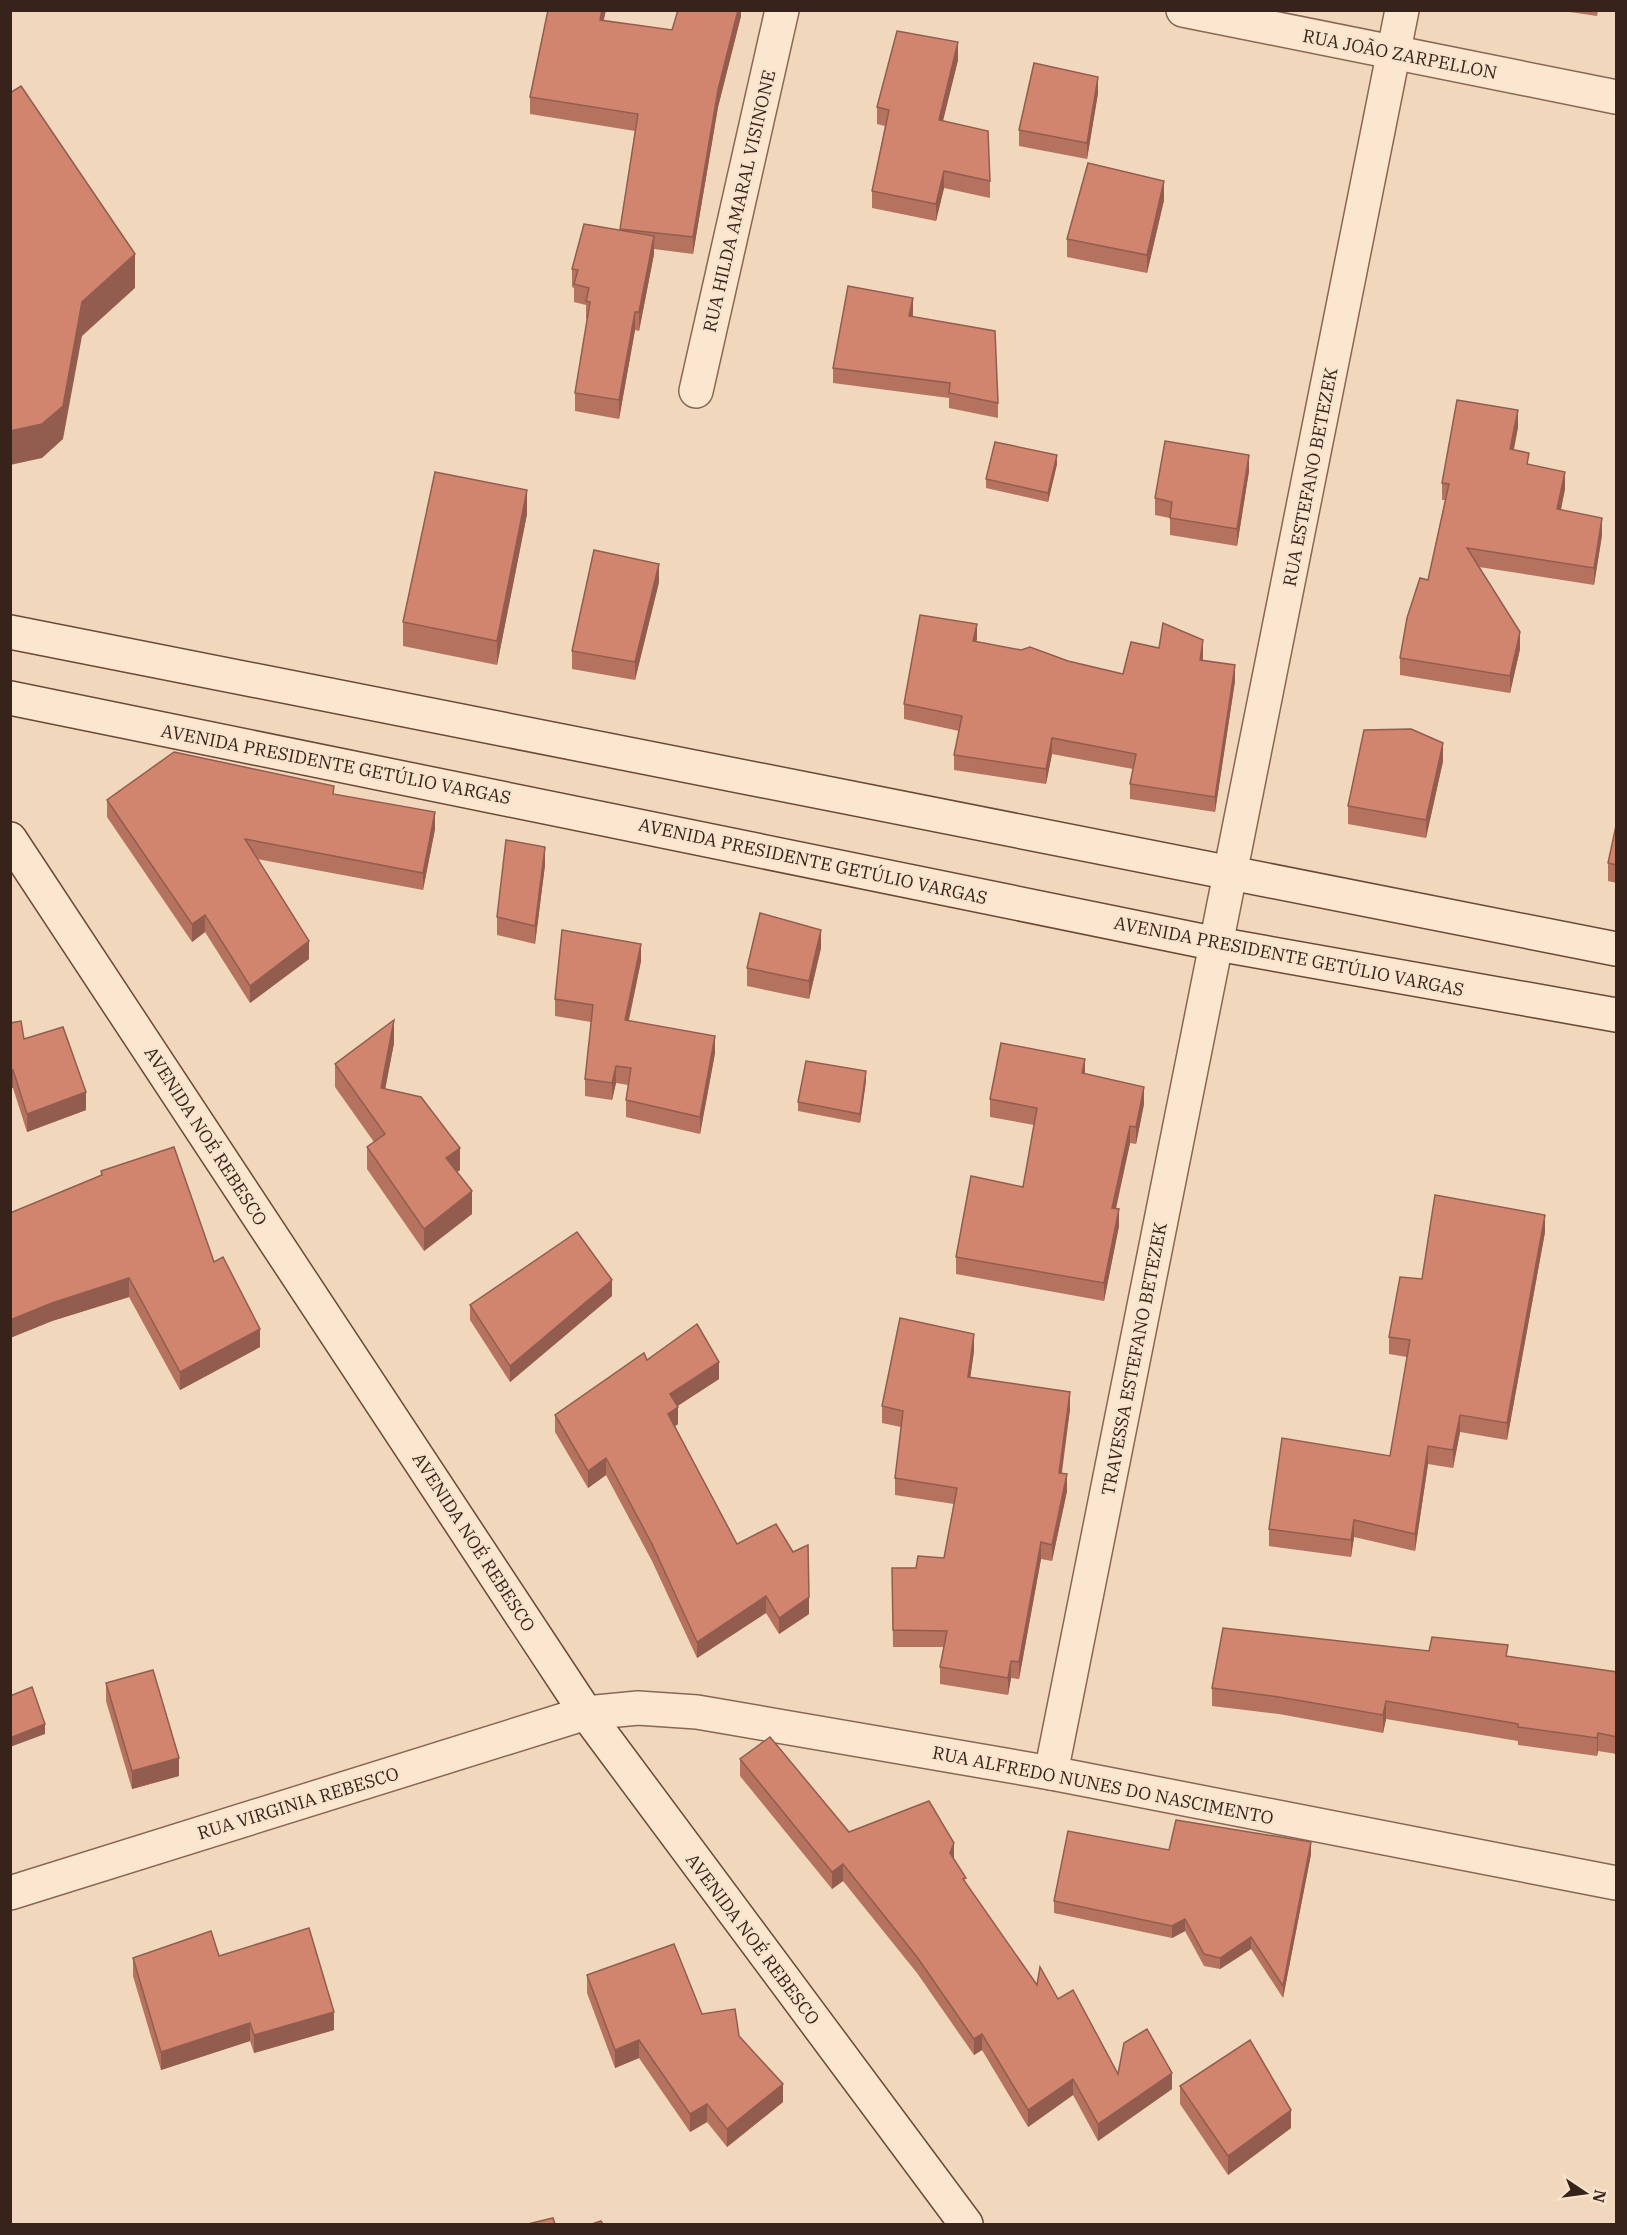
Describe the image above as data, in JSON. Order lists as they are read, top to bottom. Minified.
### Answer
{"streets":{"main road":["RUA JOÃO ZARPELLON","RUA HILDA AMARAL VISINONE","RUA ESTEFANO BETEZEK","AVENIDA PRESIDENTE GETÚLIO VARGAS","AVENIDA NOÉ REBESCO","TRAVESSA ESTEFANO BETEZEK","RUA ALFREDO NUNES DO NASCIMENTO","RUA VIRGINIA REBESCO"]},"crossings":[["RUA JOÃO ZARPELLON","RUA ESTEFANO BETEZEK"],["RUA ESTEFANO BETEZEK","AVENIDA PRESIDENTE GETÚLIO VARGAS"],["RUA ESTEFANO BETEZEK","TRAVESSA ESTEFANO BETEZEK"],["AVENIDA PRESIDENTE GETÚLIO VARGAS","TRAVESSA ESTEFANO BETEZEK"],["AVENIDA NOÉ REBESCO","RUA ALFREDO NUNES DO NASCIMENTO"],["AVENIDA NOÉ REBESCO","RUA VIRGINIA REBESCO"],["TRAVESSA ESTEFANO BETEZEK","RUA ALFREDO NUNES DO NASCIMENTO"],["RUA ALFREDO NUNES DO NASCIMENTO","RUA VIRGINIA REBESCO"]],"north":"right"}
